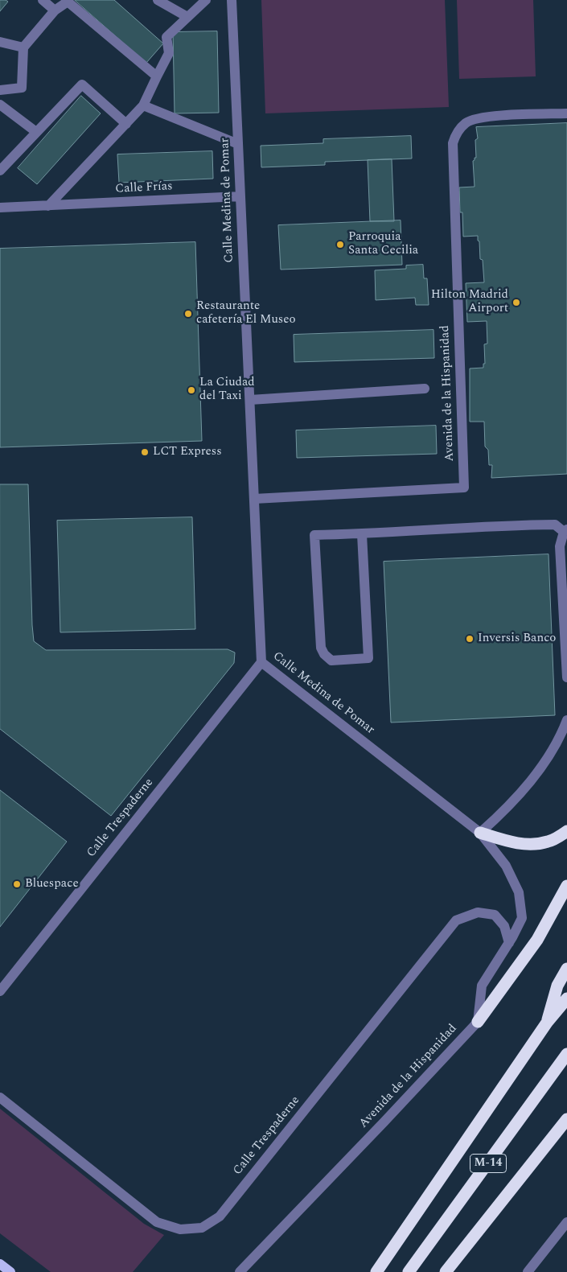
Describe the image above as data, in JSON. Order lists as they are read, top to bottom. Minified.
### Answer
{"streets":{"highway":["M-14"],"street":["Calle Frías","Calle Medina de Pomar","Avenida de la Hispanidad","Calle Trespaderne"]},"crossings":[["Calle Frías","Calle Medina de Pomar"],["Calle Medina de Pomar","Avenida de la Hispanidad"],["Calle Medina de Pomar","Calle Trespaderne"]],"places":["Parroquia Santa Cecilia","Hilton Madrid Airport","Restaurante cafetería El Museo","La Ciudad del Taxi","LCT Express","Inversis Banco","Bluespace"]}
